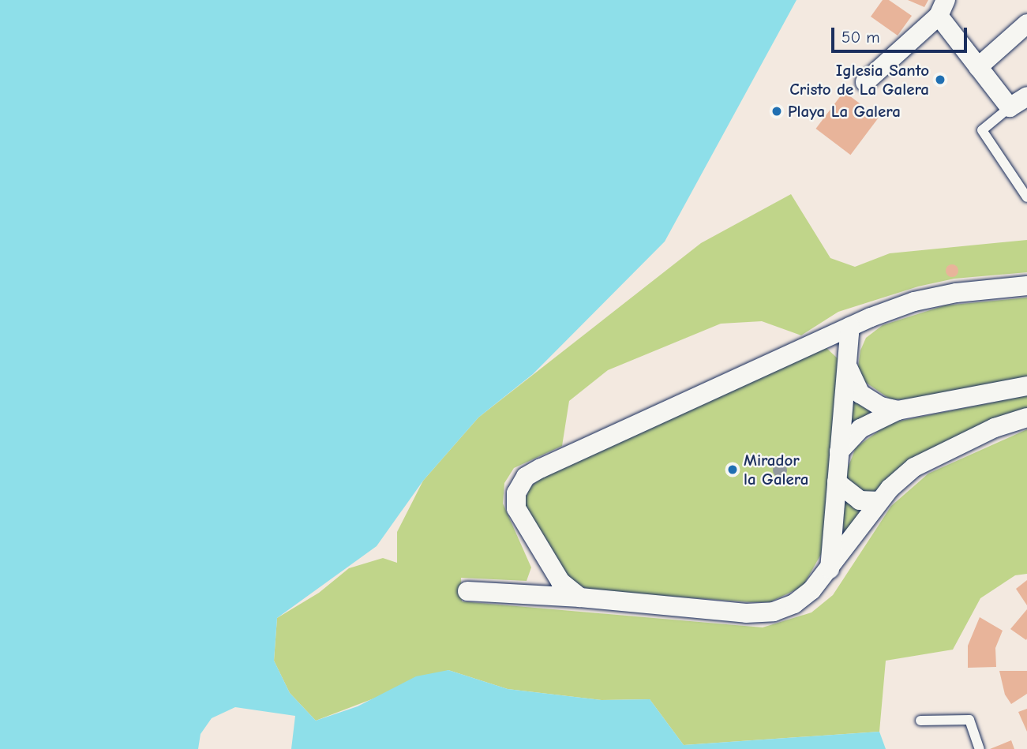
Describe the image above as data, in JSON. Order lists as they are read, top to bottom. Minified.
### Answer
{"places":["Iglesia Santo Cristo de La Galera","Playa La Galera","Mirador la Galera"],"scale_bar":"50 m"}
